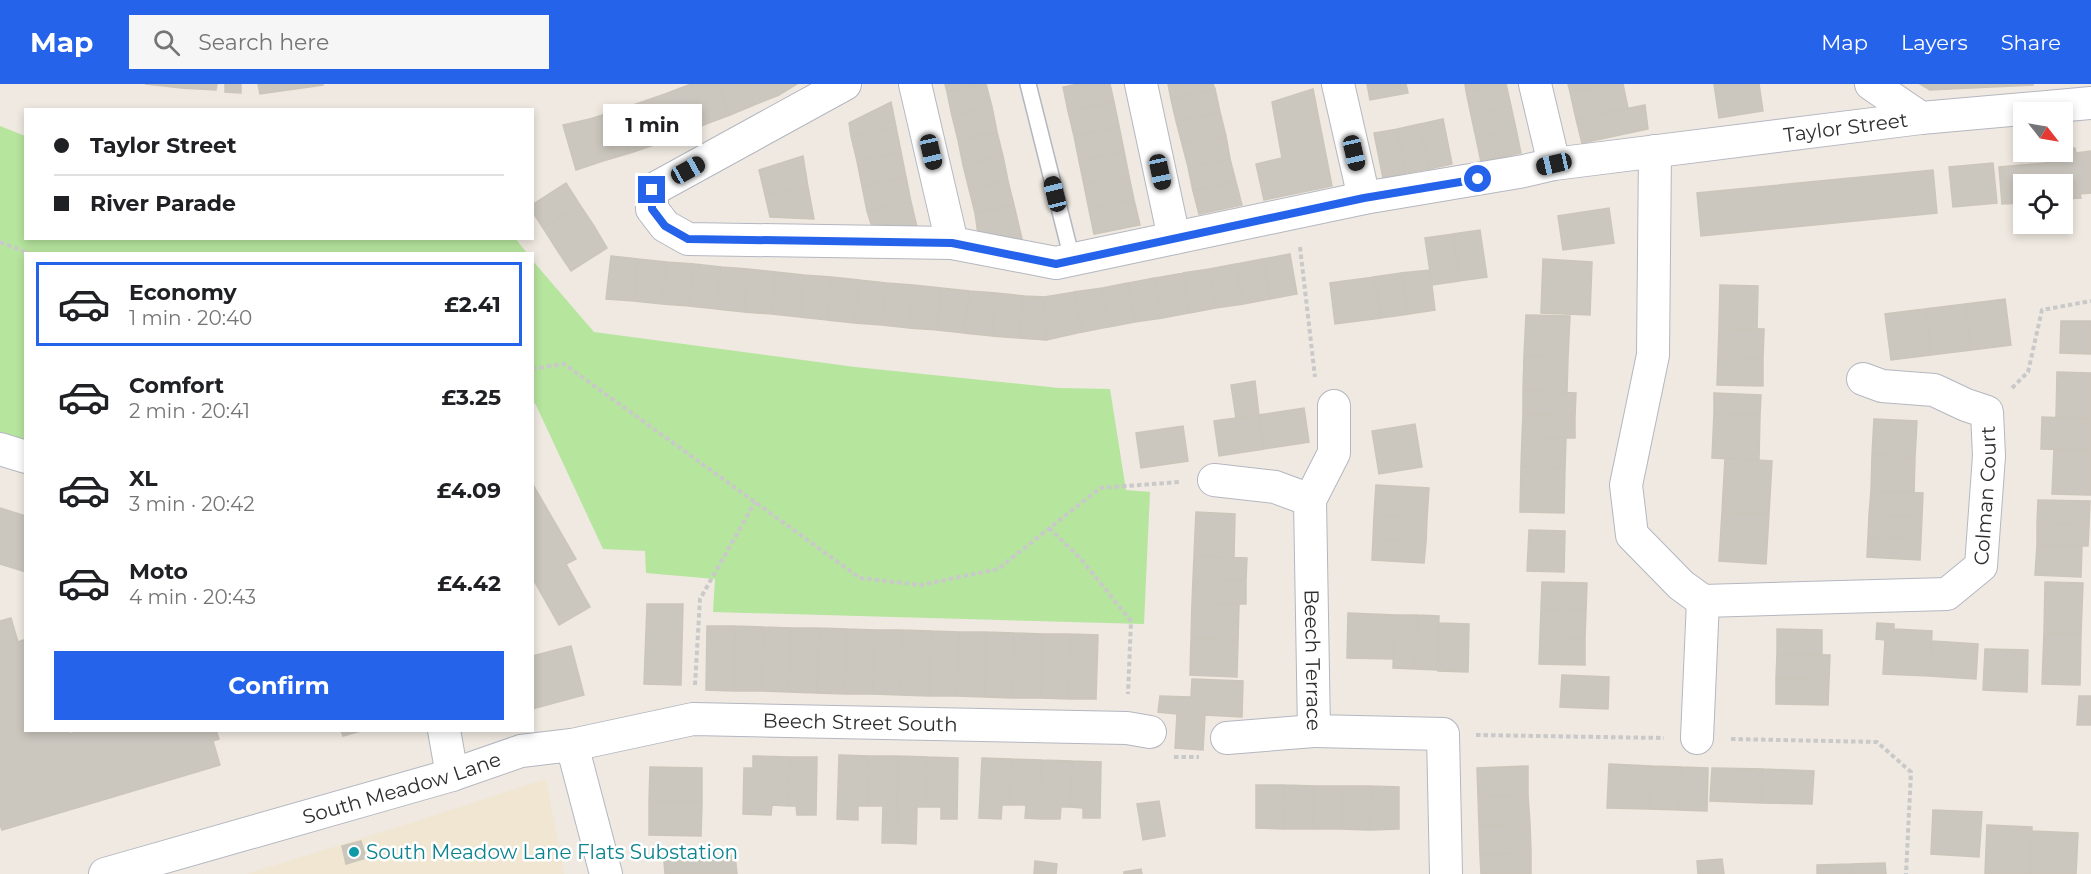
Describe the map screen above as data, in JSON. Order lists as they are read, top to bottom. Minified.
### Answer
{"streets":{"street":["Taylor Street","Colman Court","Beech Terrace","Beech Street South","South Meadow Lane"]},"crossings":[["Beech Street South","South Meadow Lane"]],"places":["South Meadow Lane Flats Substation"],"north":"bottom right","page":{"header":"Map","search":"Search here","nav":["Map","Layers","Share"],"bubble":"1 min","banner":["Taylor Street","River Parade"],"list":[{"name":"Economy","note":"1 min · 20:40","value":"£2.41"},{"name":"Comfort","note":"2 min · 20:41","value":"£3.25"},{"name":"XL","note":"3 min · 20:42","value":"£4.09"},{"name":"Moto","note":"4 min · 20:43","value":"£4.42"}],"buttons":"Confirm"}}
